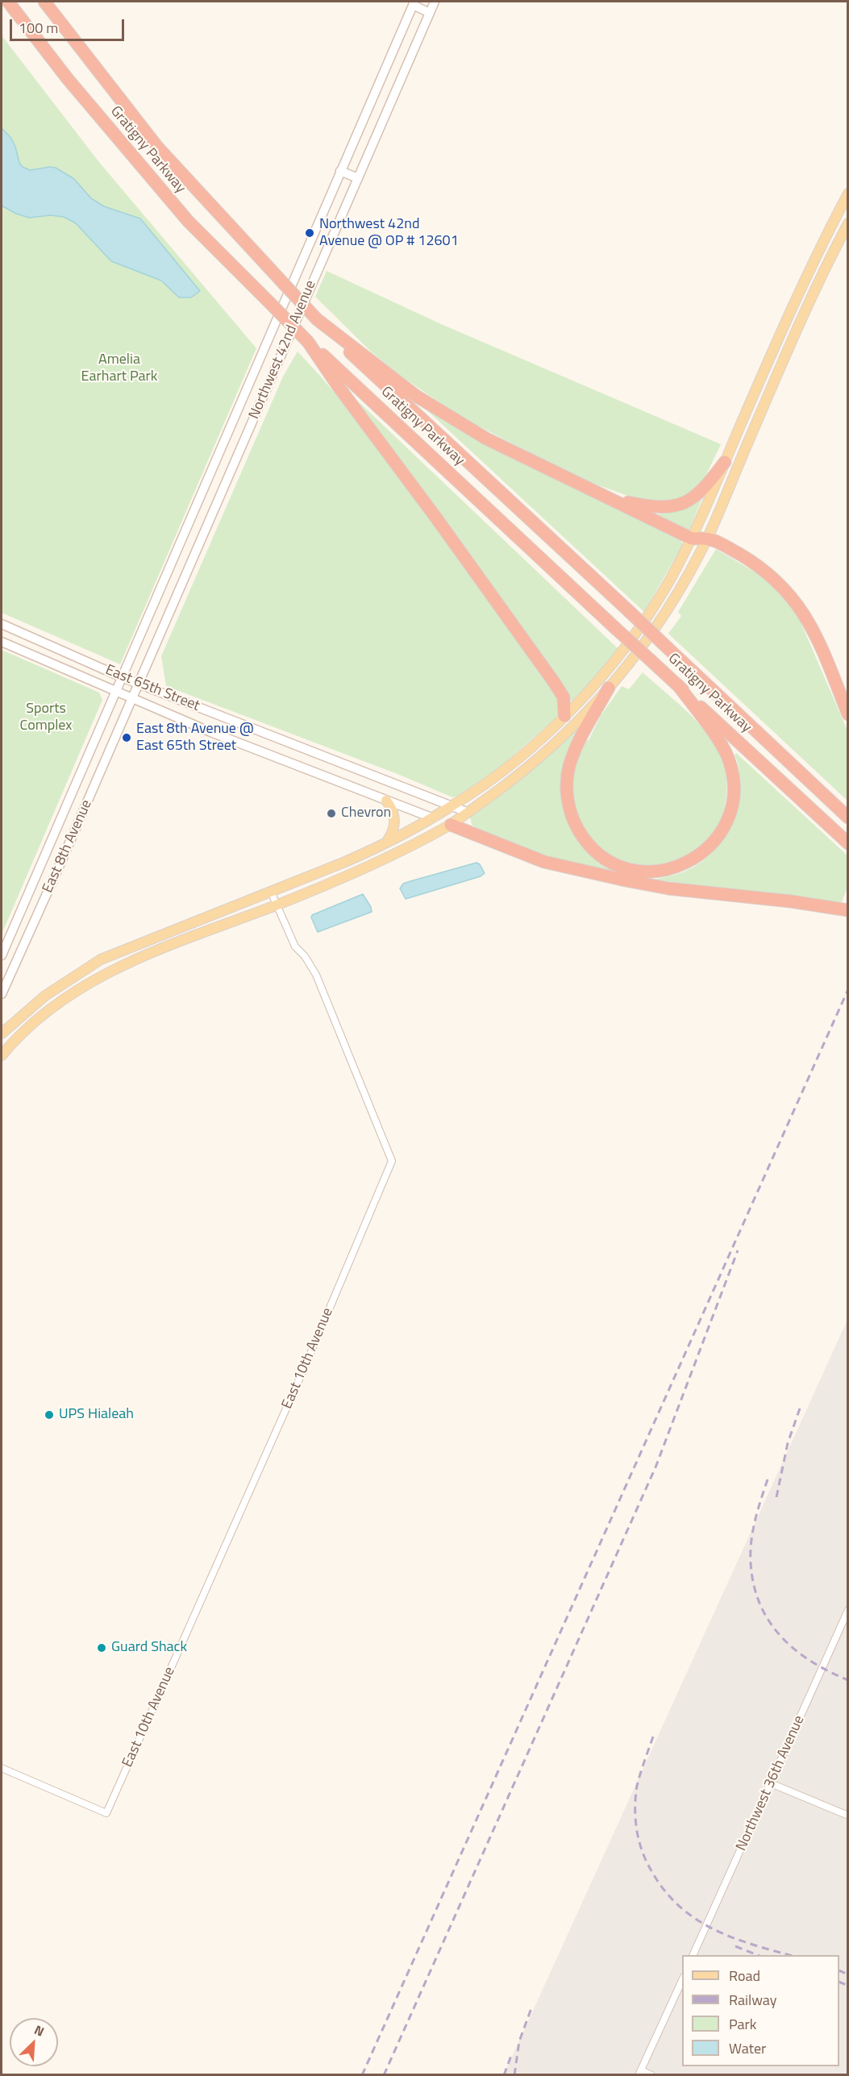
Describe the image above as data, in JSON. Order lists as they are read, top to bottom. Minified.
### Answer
{"streets":{"highway":["Gratigny Parkway"],"main road":["Northwest 42nd Avenue","East 65th Street","East 8th Avenue"],"street":["East 10th Avenue","Northwest 36th Avenue"]},"crossings":[["Northwest 42nd Avenue","East 65th Street"],["Northwest 42nd Avenue","East 8th Avenue"],["East 65th Street","East 8th Avenue"]],"parks":["Amelia Earhart Park","Sports Complex"],"places":["Northwest 42nd Avenue @ OP # 12601","East 8th Avenue @ East 65th Street","Chevron","UPS Hialeah","Guard Shack"],"legend":["Road","Railway","Park","Water"],"scale_bar":"100 m","north":"top right"}
